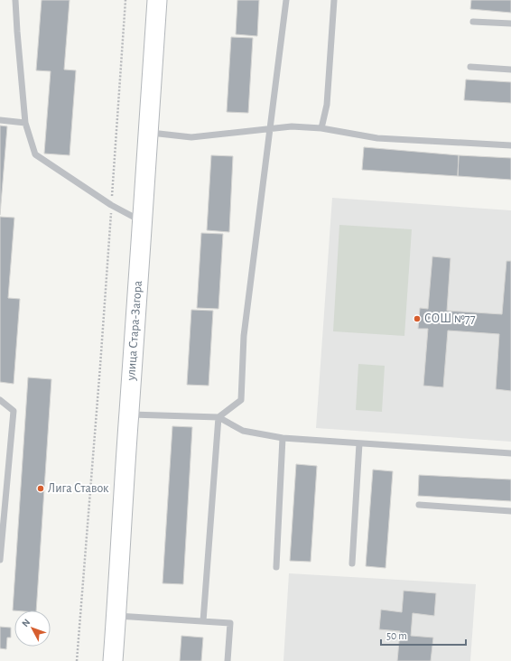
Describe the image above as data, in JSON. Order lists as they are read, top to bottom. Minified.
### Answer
{"streets":{"main road":["улица Стара-Загора"]},"places":["СОШ №77","Лига Ставок"],"scale_bar":"50 m","north":"top left"}
